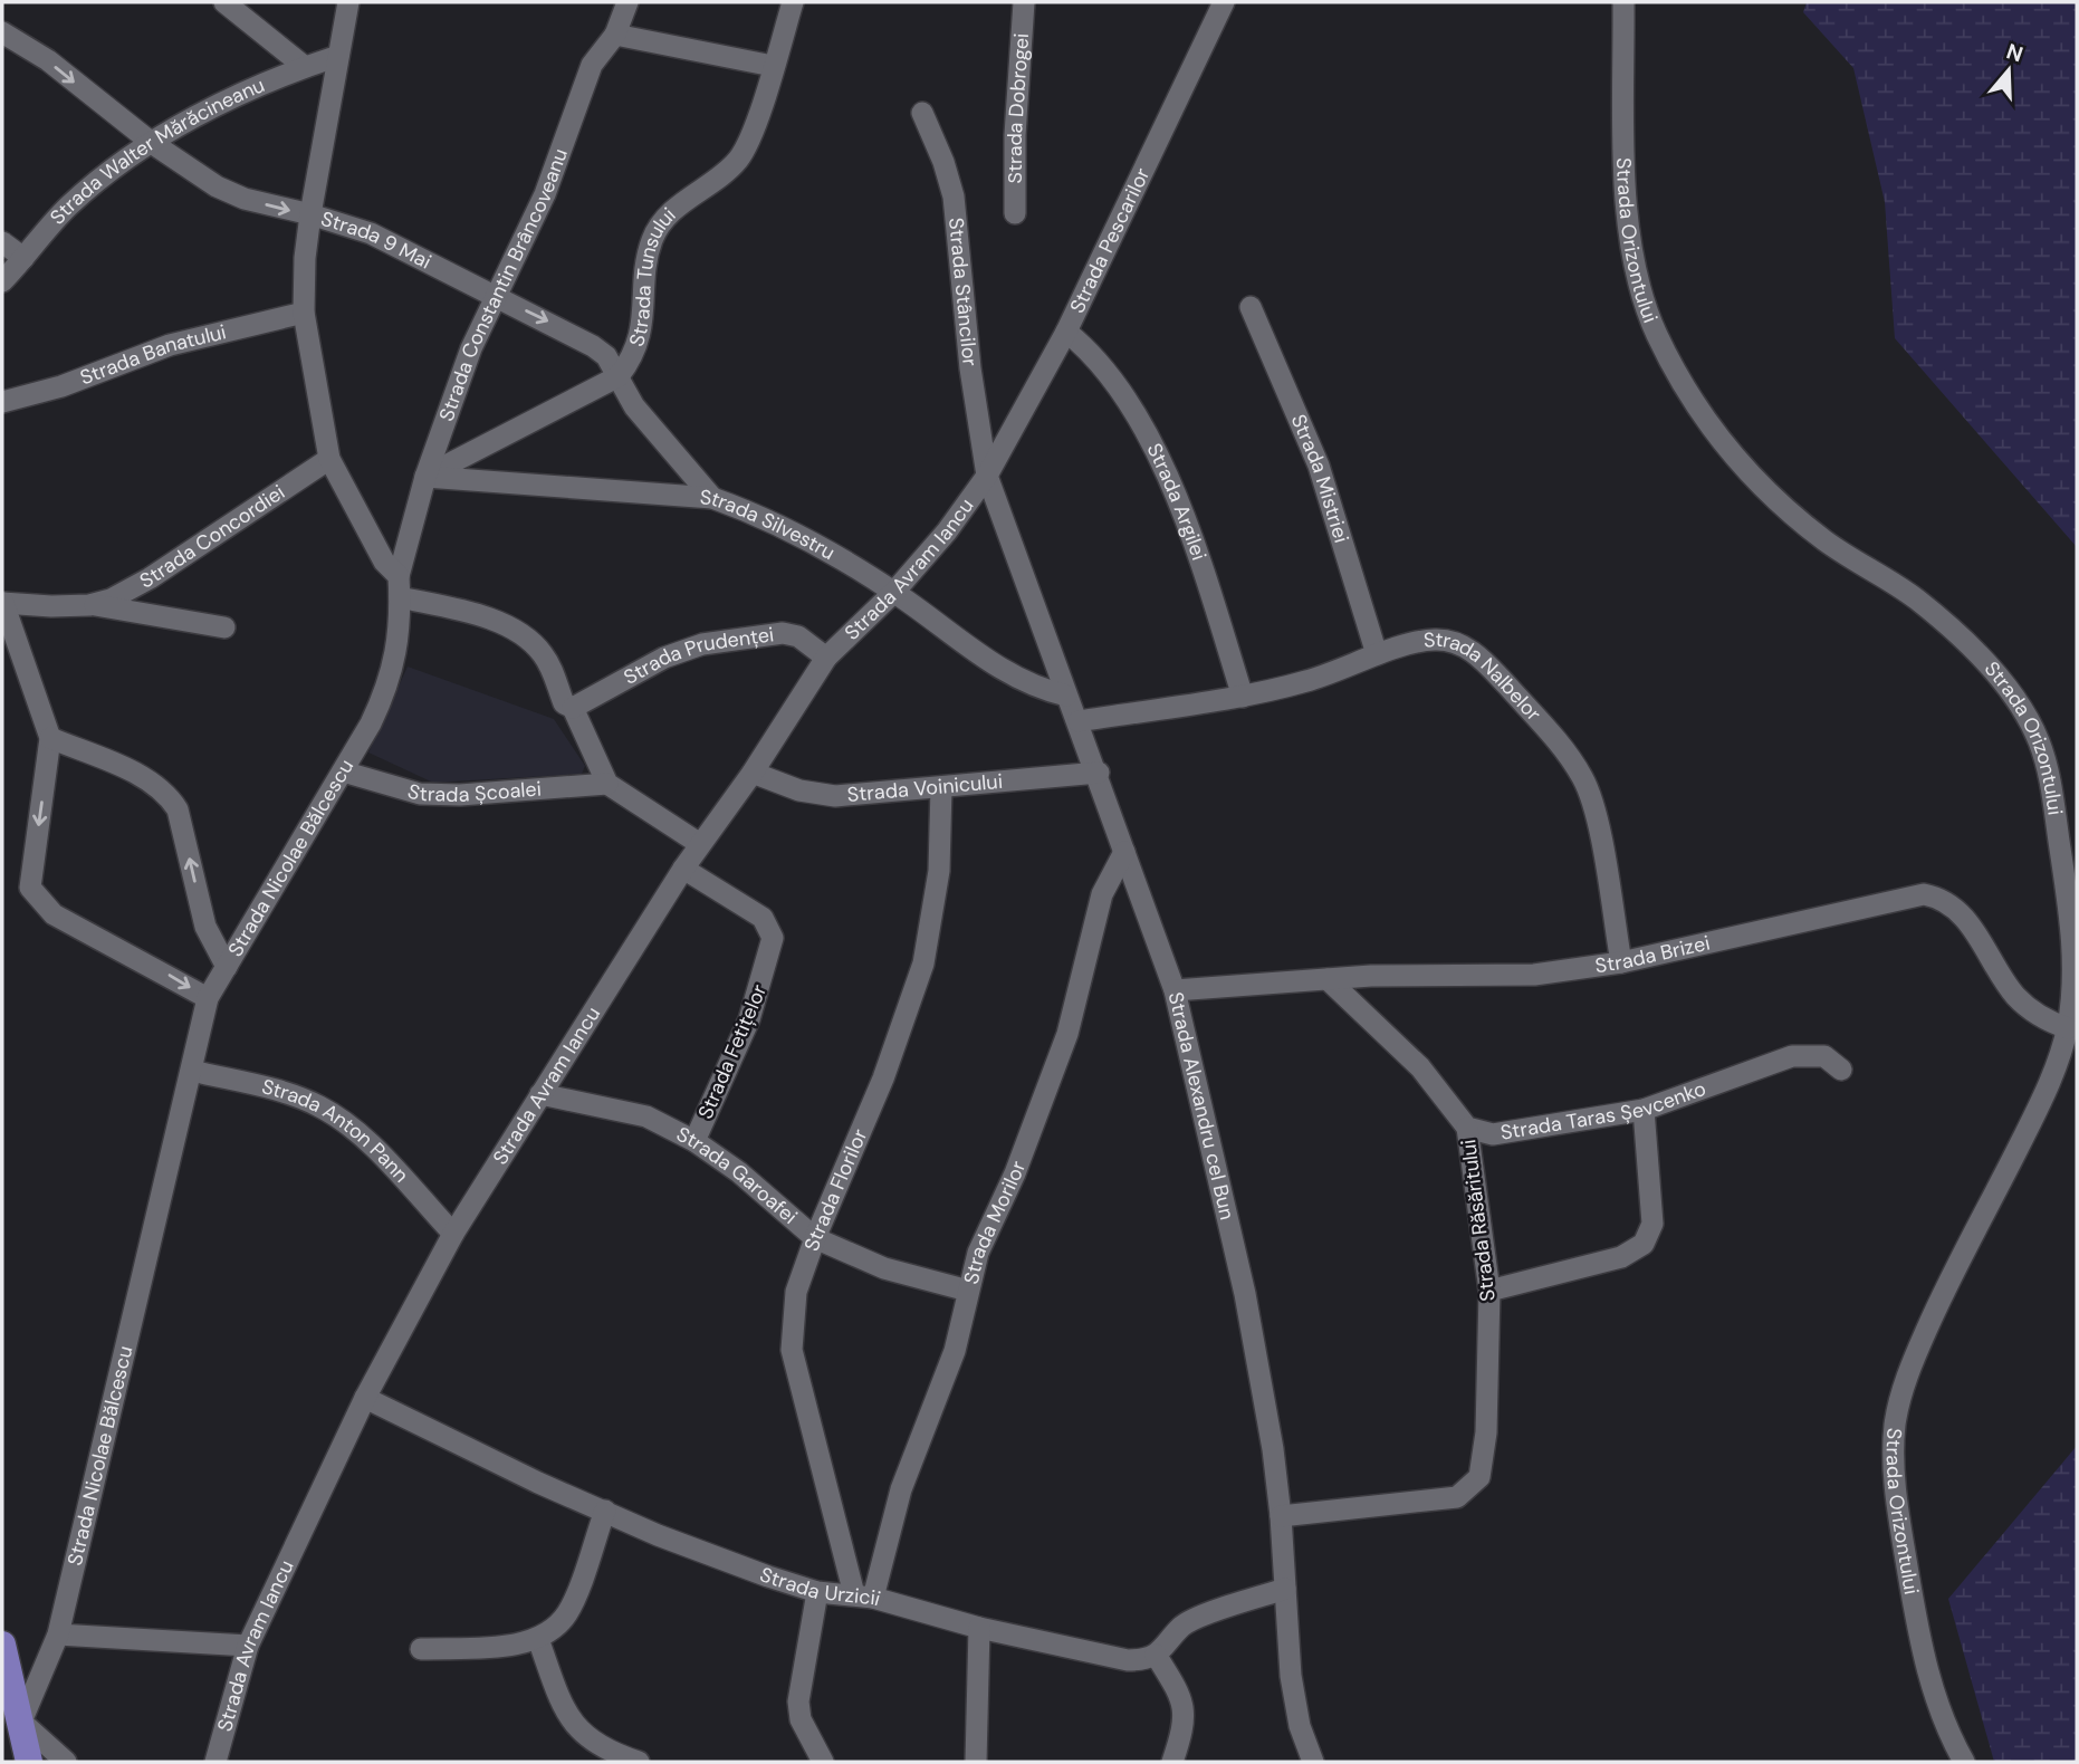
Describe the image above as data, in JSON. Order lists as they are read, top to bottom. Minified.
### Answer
{"streets":{"street":["Strada Dobrogei","Strada Walter Mărăcineanu","Strada Orizontului","Strada 9 Mai","Strada Pescarilor","Strada Tunsului","Strada Constantin Brâncoveanu","Strada Stâncilor","Strada Banatului","Strada Mistriei","Strada Argilei","Strada Silvestru","Strada Concordiei","Strada Avram Iancu","Strada Prudenței","Strada Nalbelor","Strada Școalei","Strada Voinicului","Strada Nicolae Bălcescu","Strada Brizei","Strada Fetițelor","Strada Alexandru cel Bun","Strada Taras Șevcenko","Strada Anton Pann","Strada Garoafei","Strada Florilor","Strada Răsăritului","Strada Morilor","Strada Urzicii"]},"crossings":[["Strada Walter Mărăcineanu","Strada 9 Mai"],["Strada Orizontului","Strada Brizei"],["Strada 9 Mai","Strada Tunsului"],["Strada 9 Mai","Strada Constantin Brâncoveanu"],["Strada 9 Mai","Strada Silvestru"],["Strada Pescarilor","Strada Stâncilor"],["Strada Pescarilor","Strada Argilei"],["Strada Pescarilor","Strada Avram Iancu"],["Strada Pescarilor","Strada Alexandru cel Bun"],["Strada Constantin Brâncoveanu","Strada Silvestru"],["Strada Constantin Brâncoveanu","Strada Nicolae Bălcescu"],["Strada Stâncilor","Strada Avram Iancu"],["Strada Stâncilor","Strada Alexandru cel Bun"],["Strada Mistriei","Strada Nalbelor"],["Strada Argilei","Strada Nalbelor"],["Strada Silvestru","Strada Avram Iancu"],["Strada Silvestru","Strada Alexandru cel Bun"],["Strada Avram Iancu","Strada Prudenței"],["Strada Avram Iancu","Strada Voinicului"],["Strada Avram Iancu","Strada Fetițelor"],["Strada Avram Iancu","Strada Alexandru cel Bun"],["Strada Avram Iancu","Strada Anton Pann"],["Strada Avram Iancu","Strada Garoafei"],["Strada Avram Iancu","Strada Urzicii"],["Strada Nalbelor","Strada Brizei"],["Strada Nalbelor","Strada Alexandru cel Bun"],["Strada Școalei","Strada Nicolae Bălcescu"],["Strada Voinicului","Strada Alexandru cel Bun"],["Strada Voinicului","Strada Florilor"],["Strada Nicolae Bălcescu","Strada Anton Pann"],["Strada Brizei","Strada Alexandru cel Bun"],["Strada Fetițelor","Strada Garoafei"],["Strada Alexandru cel Bun","Strada Răsăritului"],["Strada Alexandru cel Bun","Strada Morilor"],["Strada Taras Șevcenko","Strada Răsăritului"],["Strada Garoafei","Strada Florilor"],["Strada Garoafei","Strada Morilor"],["Strada Florilor","Strada Morilor"],["Strada Florilor","Strada Urzicii"],["Strada Morilor","Strada Urzicii"]],"one_way":["Strada 9 Mai"],"north":"top"}
